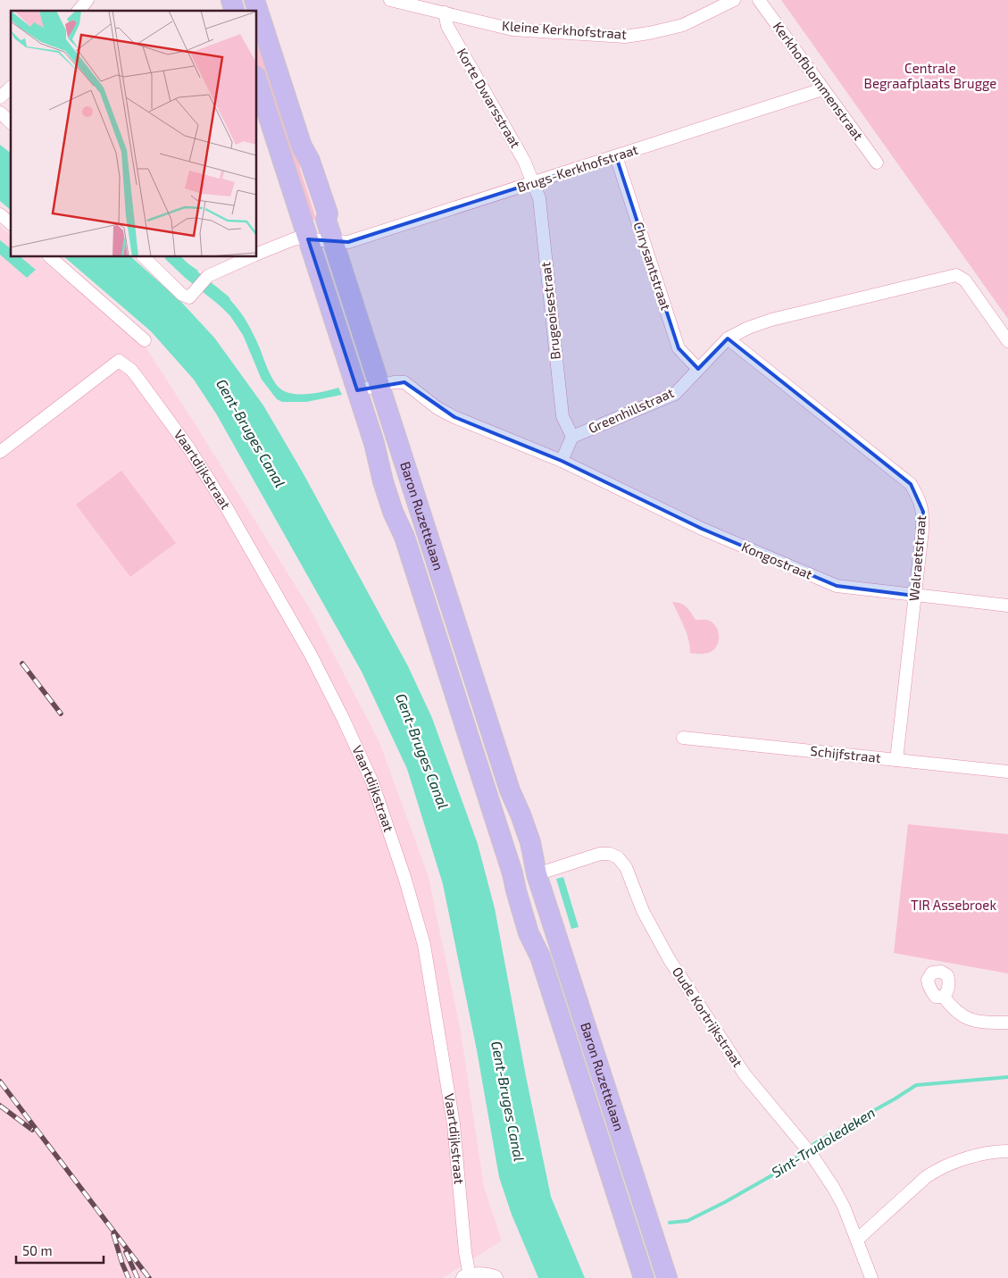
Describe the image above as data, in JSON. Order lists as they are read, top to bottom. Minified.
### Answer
{"streets":{"main road":["Baron Ruzettelaan"],"street":["Kleine Kerkhofstraat","Kerkhofblommenstraat","Korte Dwarsstraat","Brugs-Kerkhofstraat","Chrysantstraat","Brugeoisestraat","Greenhillstraat","Vaartdijkstraat","Walraetstraat","Kongostraat","Schijfstraat","Oude Kortrijkstraat"]},"crossings":[["Kleine Kerkhofstraat","Korte Dwarsstraat"],["Kerkhofblommenstraat","Brugs-Kerkhofstraat"],["Korte Dwarsstraat","Brugs-Kerkhofstraat"],["Korte Dwarsstraat","Brugeoisestraat"],["Brugs-Kerkhofstraat","Chrysantstraat"],["Brugs-Kerkhofstraat","Brugeoisestraat"],["Brugs-Kerkhofstraat","Baron Ruzettelaan"],["Chrysantstraat","Greenhillstraat"],["Brugeoisestraat","Greenhillstraat"],["Greenhillstraat","Walraetstraat"],["Greenhillstraat","Kongostraat"],["Baron Ruzettelaan","Oude Kortrijkstraat"],["Walraetstraat","Kongostraat"],["Walraetstraat","Schijfstraat"]],"water":["Gent-Bruges Canal","Sint-Trudoledeken"],"parks":["Centrale Begraafplaats Brugge","TIR Assebroek"],"scale_bar":"50 m"}
